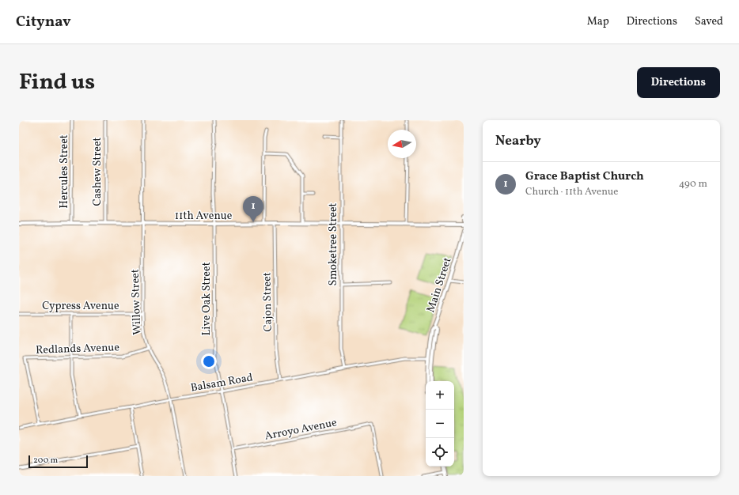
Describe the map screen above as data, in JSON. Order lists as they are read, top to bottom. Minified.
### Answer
{"streets":{"main road":["11th Avenue","Main Street"],"street":["Hercules Street","Cashew Street","Smoketree Street","Live Oak Street","Willow Street","Cajon Street","Cypress Avenue","Redlands Avenue","Balsam Road","Arroyo Avenue"]},"crossings":[["Hercules Street","11th Avenue"],["Cashew Street","11th Avenue"],["11th Avenue","Smoketree Street"],["11th Avenue","Live Oak Street"],["11th Avenue","Willow Street"],["11th Avenue","Cajon Street"],["Smoketree Street","Balsam Road"],["Main Street","Balsam Road"],["Live Oak Street","Balsam Road"],["Live Oak Street","Arroyo Avenue"],["Willow Street","Cypress Avenue"],["Willow Street","Redlands Avenue"],["Willow Street","Balsam Road"],["Cajon Street","Balsam Road"],["Redlands Avenue","Balsam Road"]],"scale_bar":"200 m","north":"left","page":{"header":"Citynav","nav":["Map","Directions","Saved"],"title":"Find us","buttons":"Directions","heading":"Nearby","list":[{"mark":"1","name":"Grace Baptist Church","note":"Church · 11th Avenue","value":"490 m"}],"pins":"1","map_buttons":["+","−"],"scale":"200 m"}}
